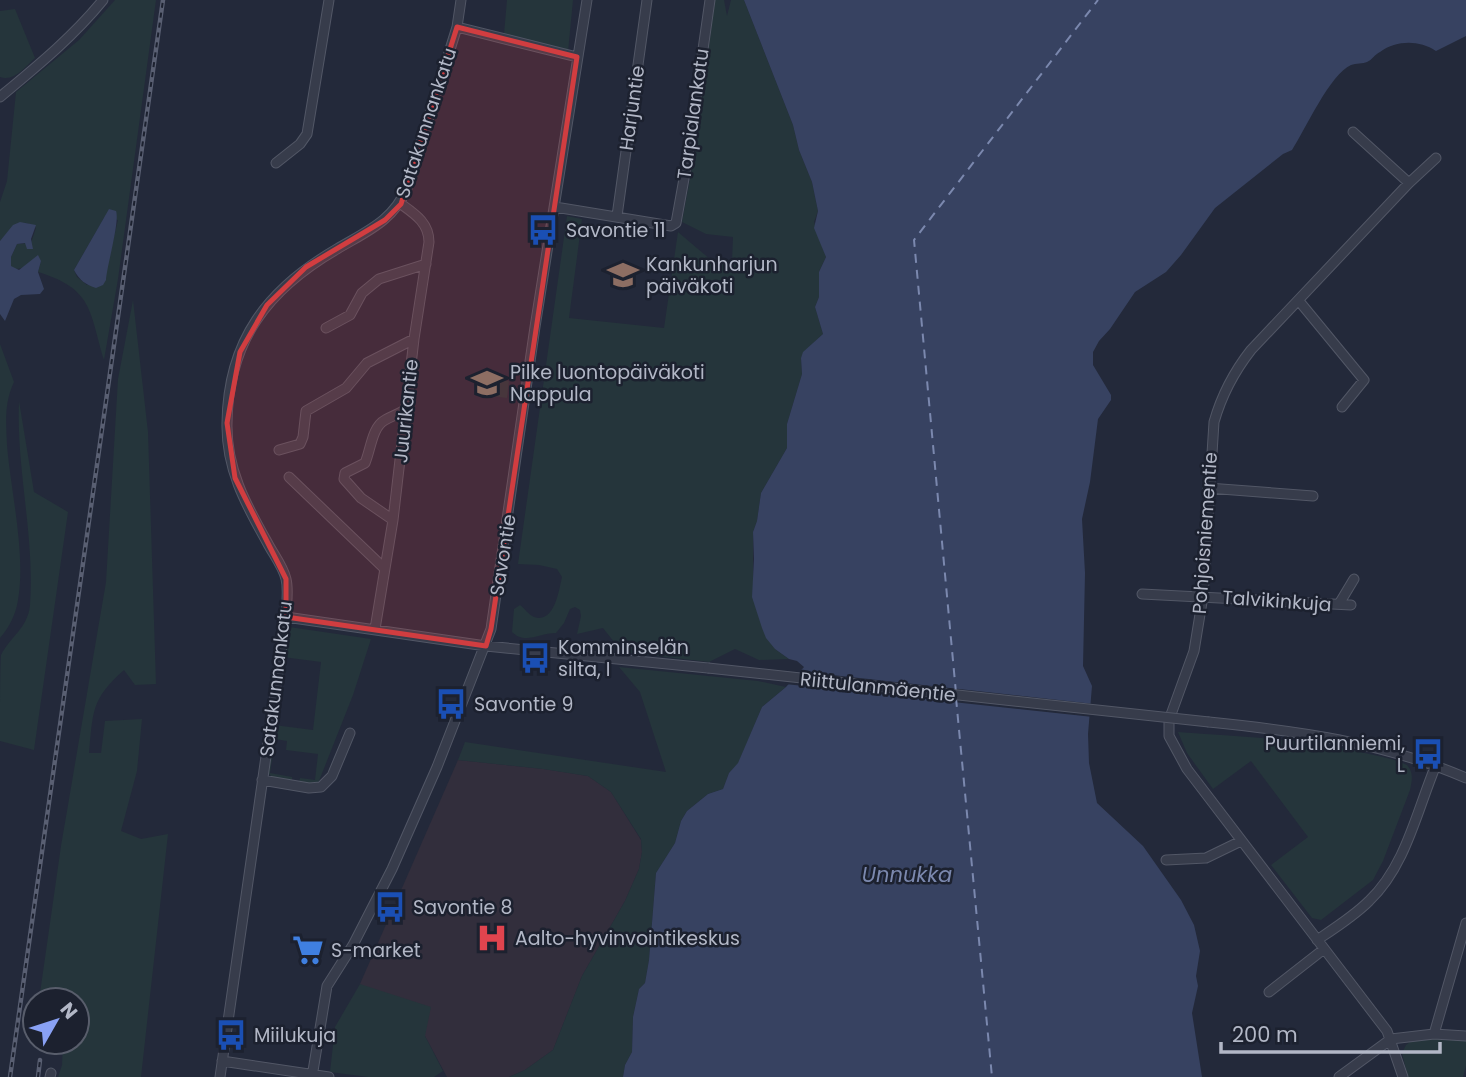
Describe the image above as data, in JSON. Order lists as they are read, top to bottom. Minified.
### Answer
{"streets":{"street":["Harjuntie","Tarpialankatu","Satakunnankatu","Juurikantie","Pohjoisniementie","Savontie","Talvikinkuja","Riittulanmäentie"]},"crossings":[["Harjuntie","Tarpialankatu"],["Satakunnankatu","Juurikantie"],["Satakunnankatu","Riittulanmäentie"],["Juurikantie","Riittulanmäentie"],["Pohjoisniementie","Talvikinkuja"],["Savontie","Riittulanmäentie"]],"water":["Unnukka"],"places":{"bus stop":["Savontie 11","Komminselän silta, I","Savontie 9","Puurtilanniemi, L","Savontie 8","Miilukuja"],"school or university":["Kankunharjun päiväkoti","Pilke luontopäiväkoti Nappula"],"hospital":["Aalto-hyvinvointikeskus"],"supermarket":["S-market"]},"scale_bar":"200 m","north":"top right"}
